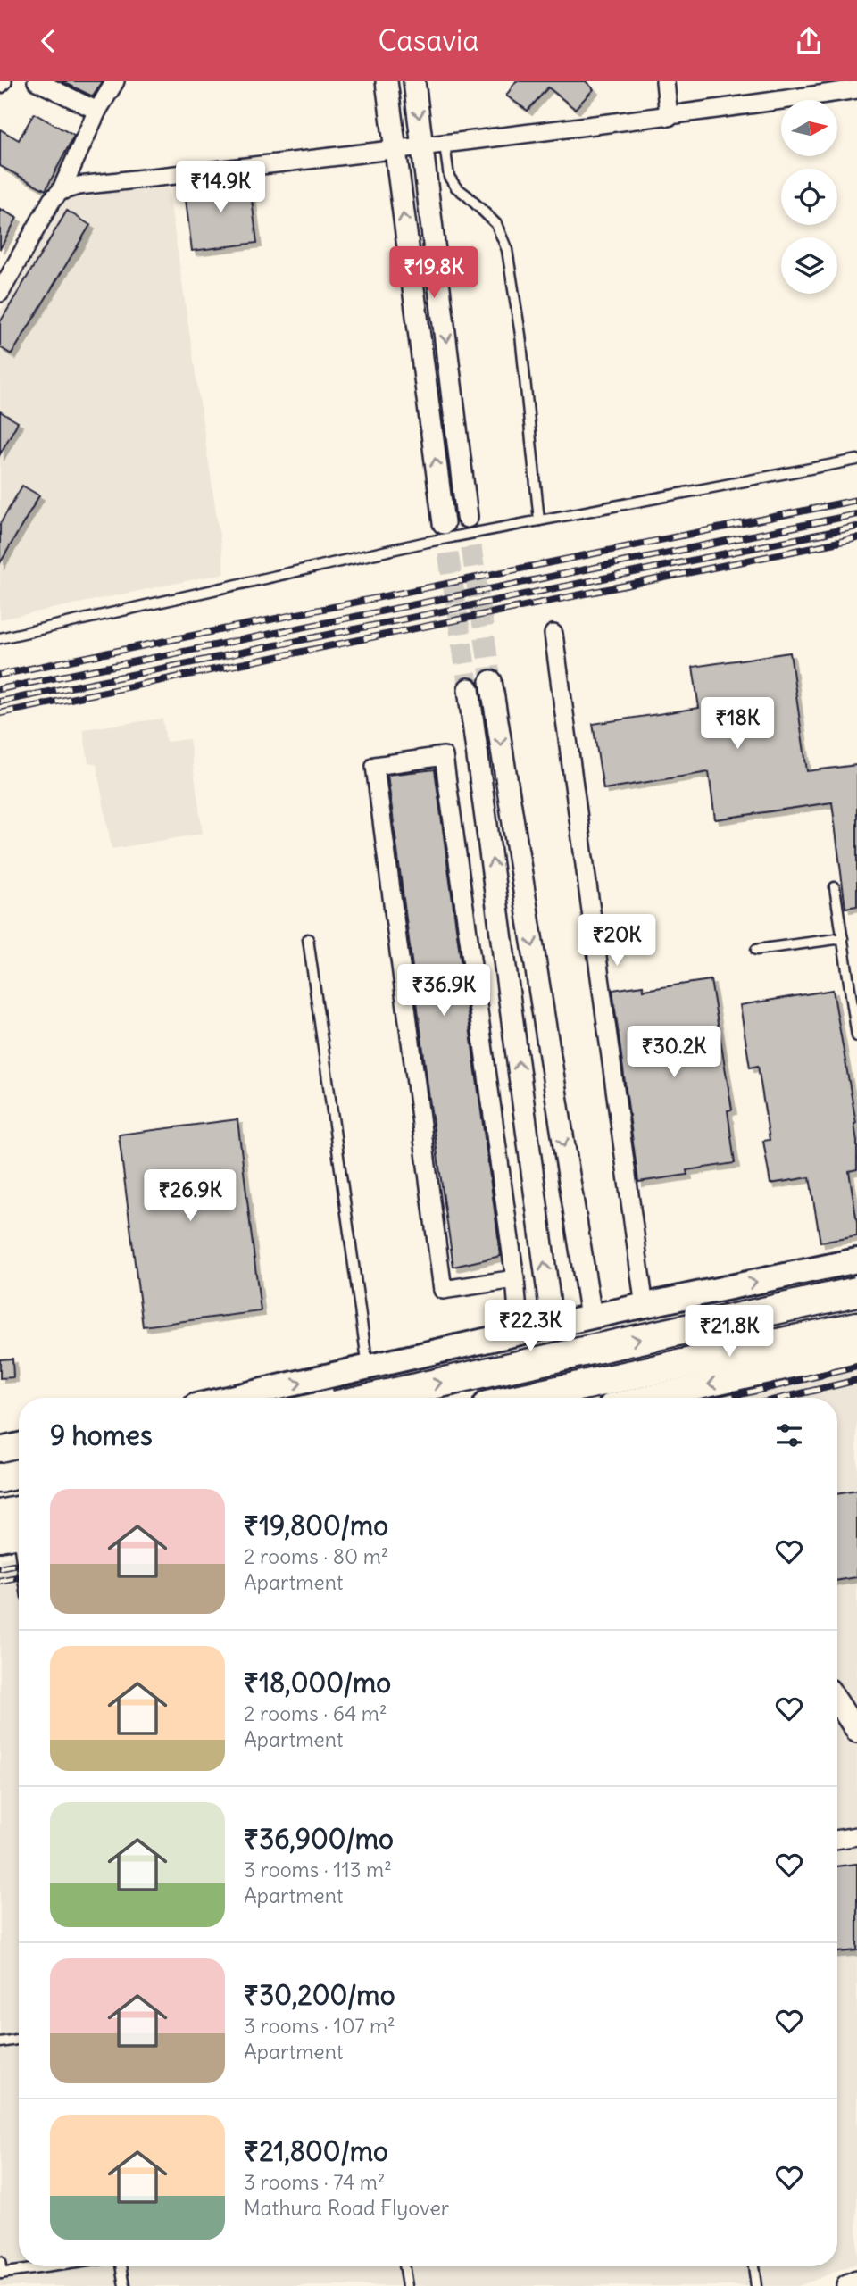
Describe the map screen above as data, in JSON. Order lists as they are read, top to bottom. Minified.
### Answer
{"north":"right","page":{"header":"Casavia","price":["₹14.9K","₹19.8K","₹18K","₹20K","₹36.9K","₹30.2K","₹26.9K","₹22.3K","₹21.8K"],"heading":"9 homes","list":[{"name":"₹19,800/mo","note":"2 rooms · 80 m² · Apartment"},{"name":"₹18,000/mo","note":"2 rooms · 64 m² · Apartment"},{"name":"₹36,900/mo","note":"3 rooms · 113 m² · Apartment"},{"name":"₹30,200/mo","note":"3 rooms · 107 m² · Apartment"},{"name":"₹21,800/mo","note":"3 rooms · 74 m² · Mathura Road Flyover"}]}}
